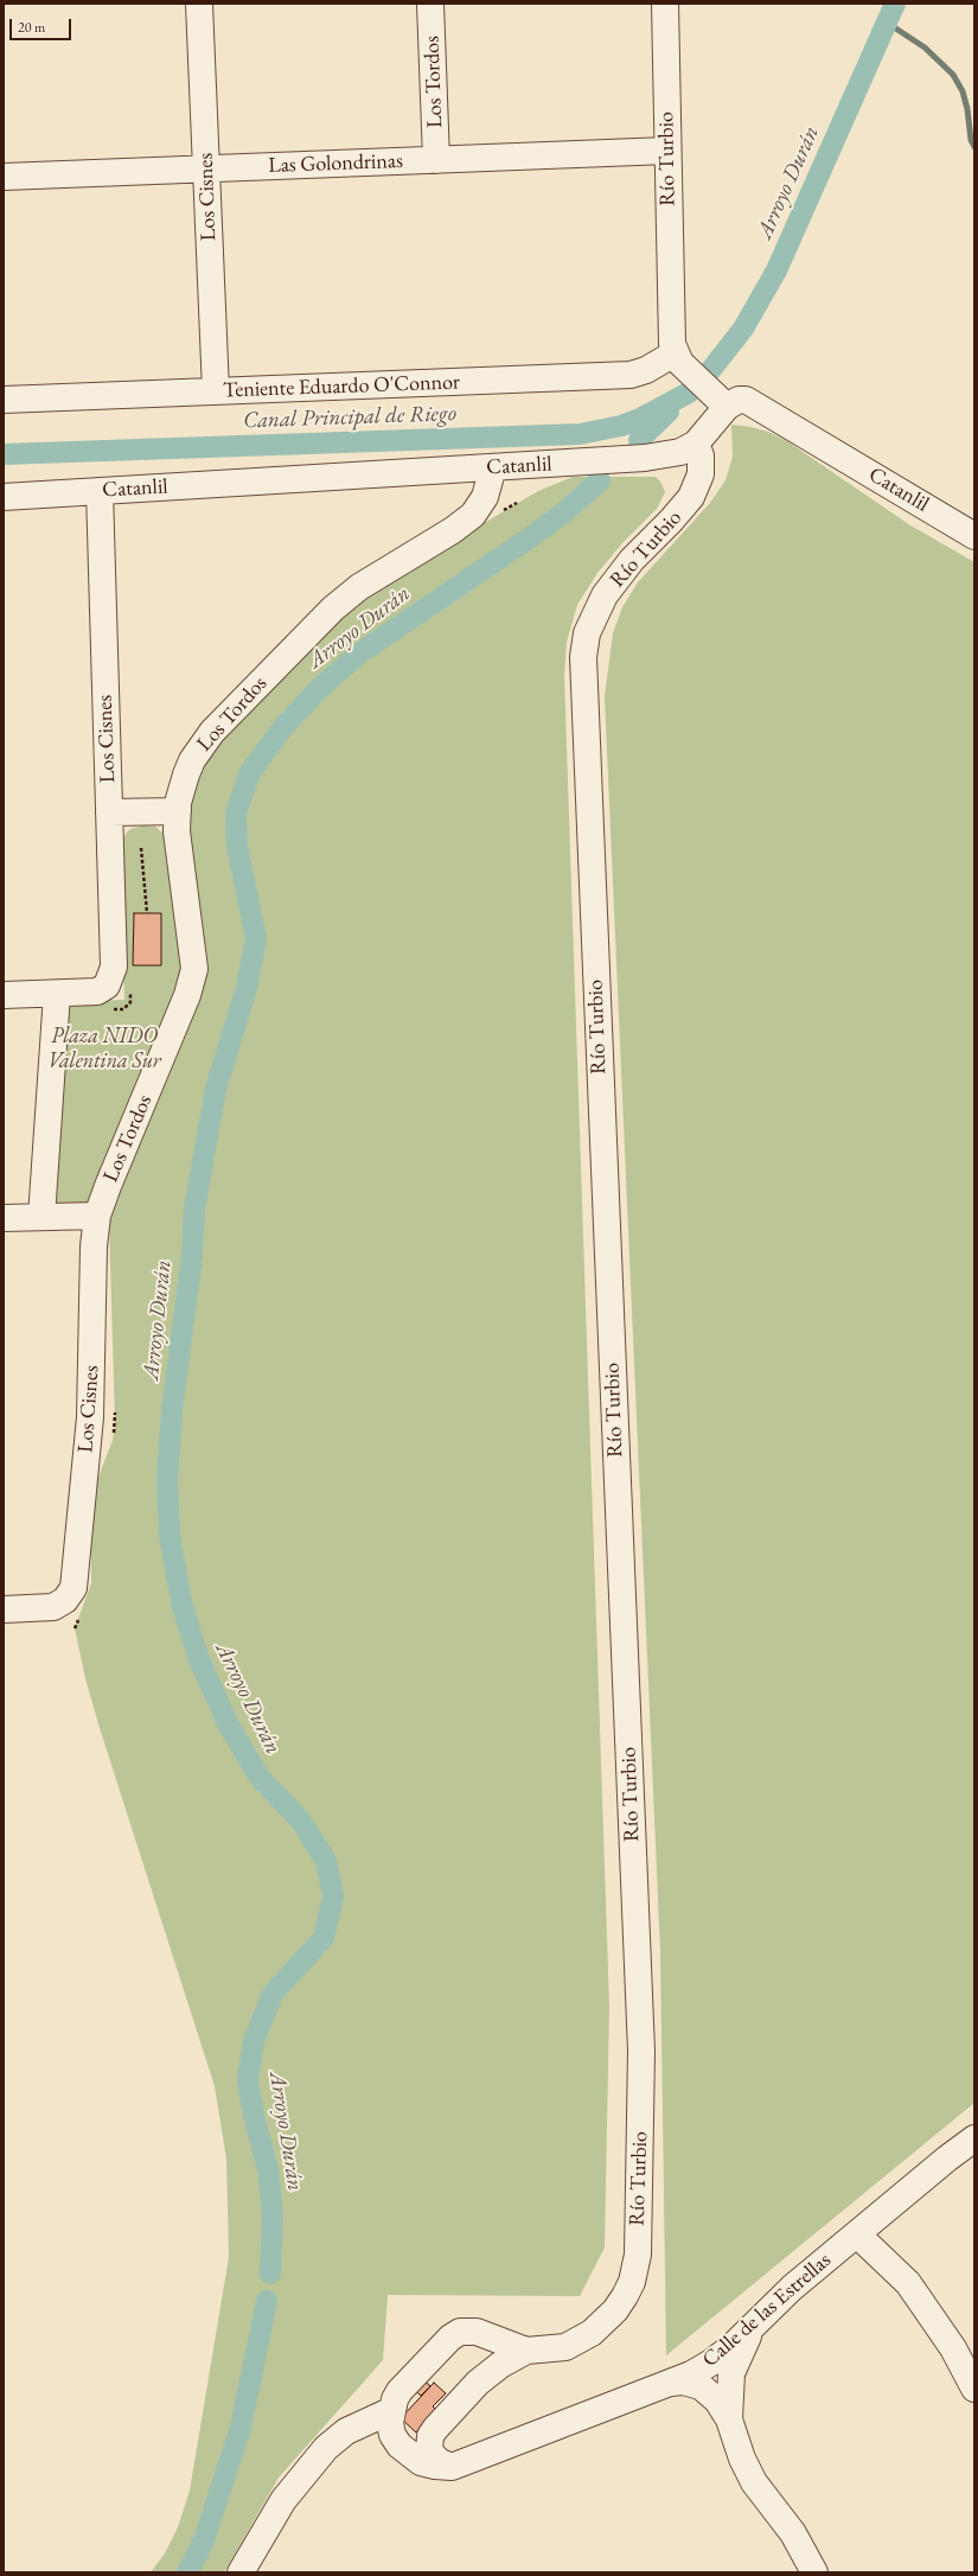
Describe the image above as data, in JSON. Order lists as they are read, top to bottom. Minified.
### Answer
{"streets":{"street":["Los Tordos","Río Turbio","Las Golondrinas","Los Cisnes","Teniente Eduardo O'Connor","Catanlil","Calle de las Estrellas"]},"crossings":[["Los Tordos","Las Golondrinas"],["Los Tordos","Los Cisnes"],["Los Tordos","Catanlil"],["Río Turbio","Las Golondrinas"],["Río Turbio","Teniente Eduardo O'Connor"],["Río Turbio","Catanlil"],["Las Golondrinas","Los Cisnes"],["Los Cisnes","Teniente Eduardo O'Connor"],["Los Cisnes","Catanlil"]],"water":["Arroyo Durán","Canal Principal de Riego"],"parks":["Plaza NIDO Valentina Sur"],"scale_bar":"20 m"}
